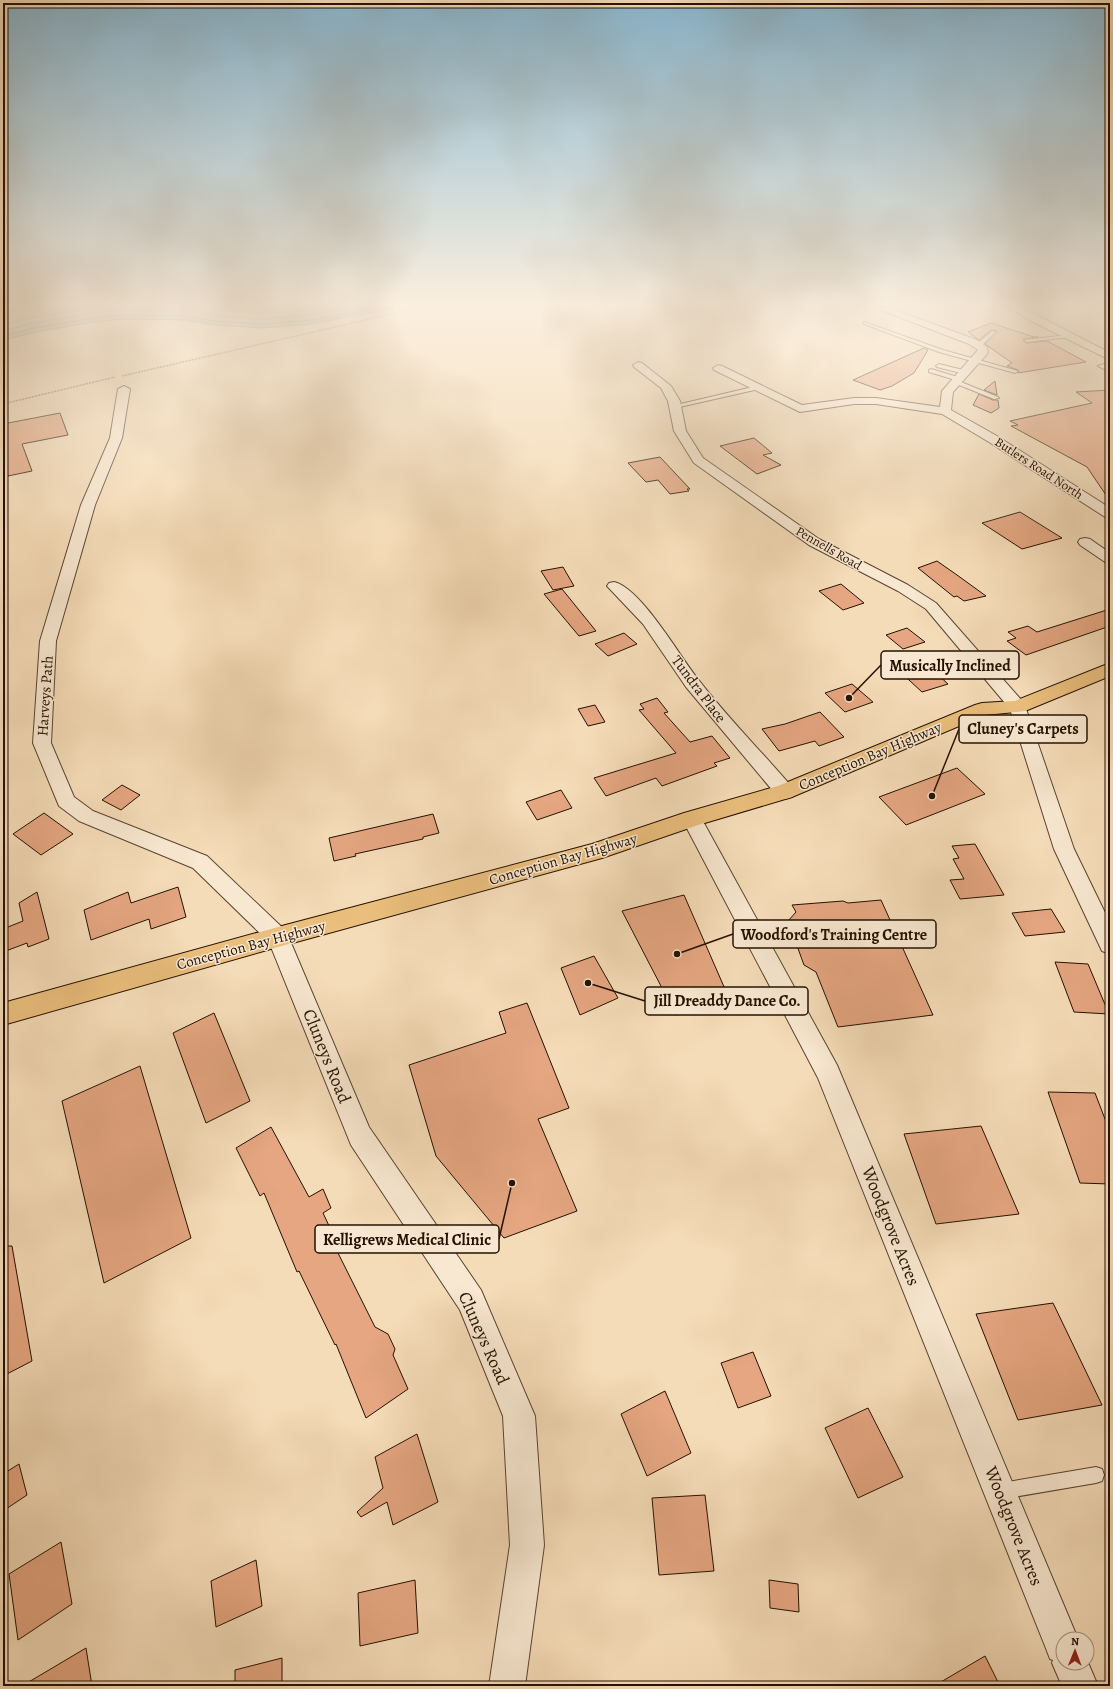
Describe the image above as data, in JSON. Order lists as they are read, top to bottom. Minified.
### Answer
{"streets":{"main road":["Conception Bay Highway"],"street":["Butlers Road North","Pennells Road","Tundra Place","Harveys Path","Cluneys Road","Woodgrove Acres"]},"crossings":[["Pennells Road","Conception Bay Highway"],["Tundra Place","Conception Bay Highway"],["Harveys Path","Conception Bay Highway"],["Harveys Path","Cluneys Road"],["Conception Bay Highway","Cluneys Road"],["Conception Bay Highway","Woodgrove Acres"]],"places":["Musically Inclined","Cluney's Carpets","Woodford's Training Centre","Jill Dreaddy Dance Co.","Kelligrews Medical Clinic"],"north":"top"}
